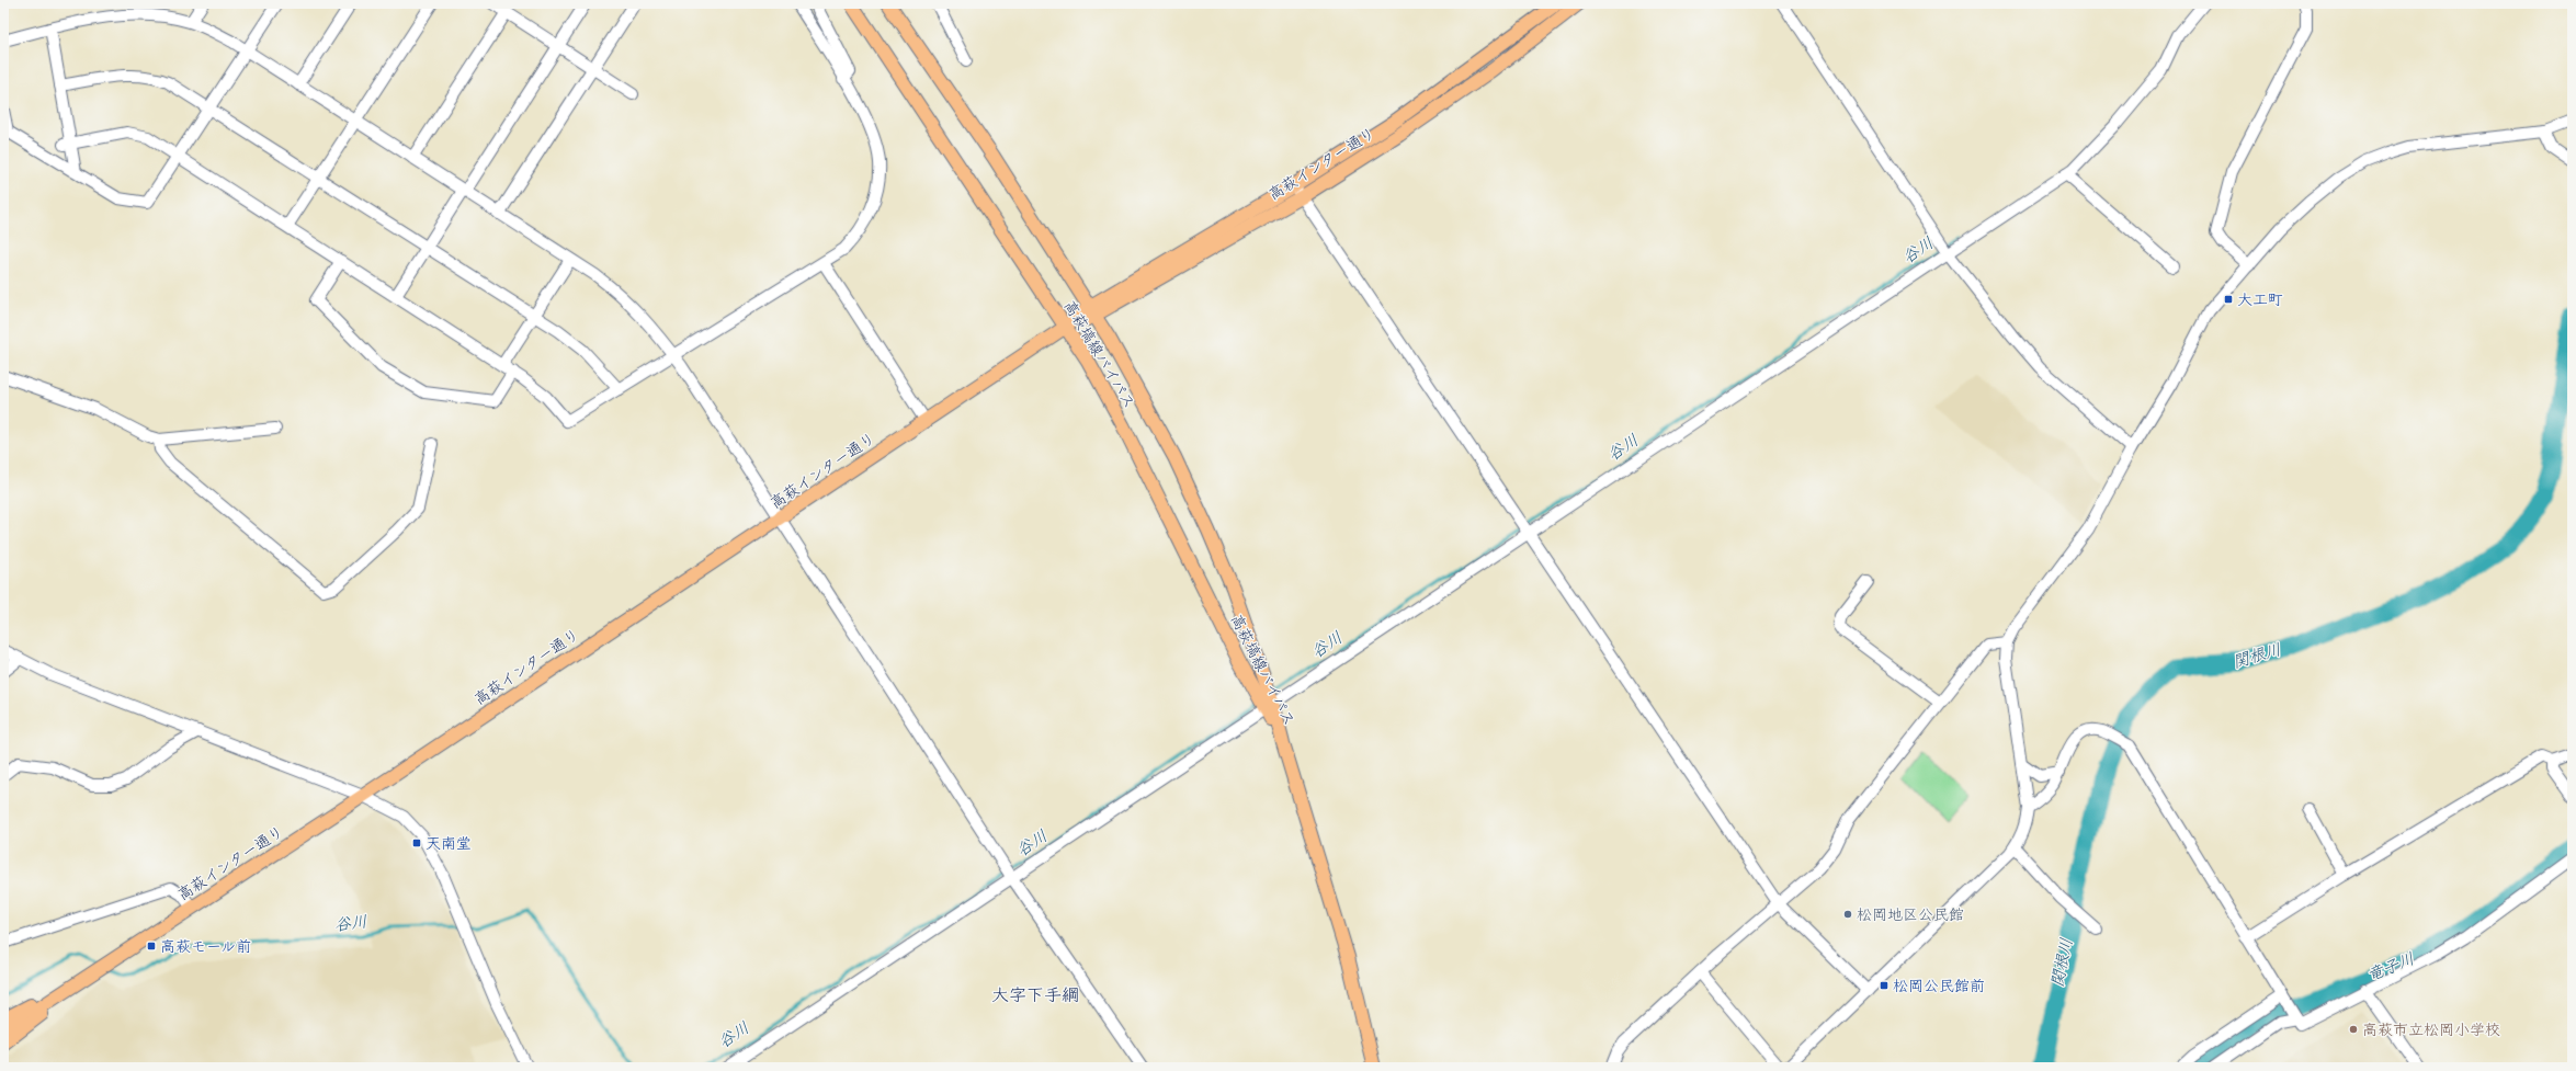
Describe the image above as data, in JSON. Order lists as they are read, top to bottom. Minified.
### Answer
{"streets":{"main road":["高萩インター通り","高萩塙線バイパス"]},"crossings":[["高萩インター通り","高萩塙線バイパス"]],"districts":["大字下手綱"],"water":["谷川","関根川","竜子川"],"places":{"transit":["大工町","天南堂","高萩モール前","松岡公民館前"],"other":["松岡地区公民館","高萩市立松岡小学校"]}}
